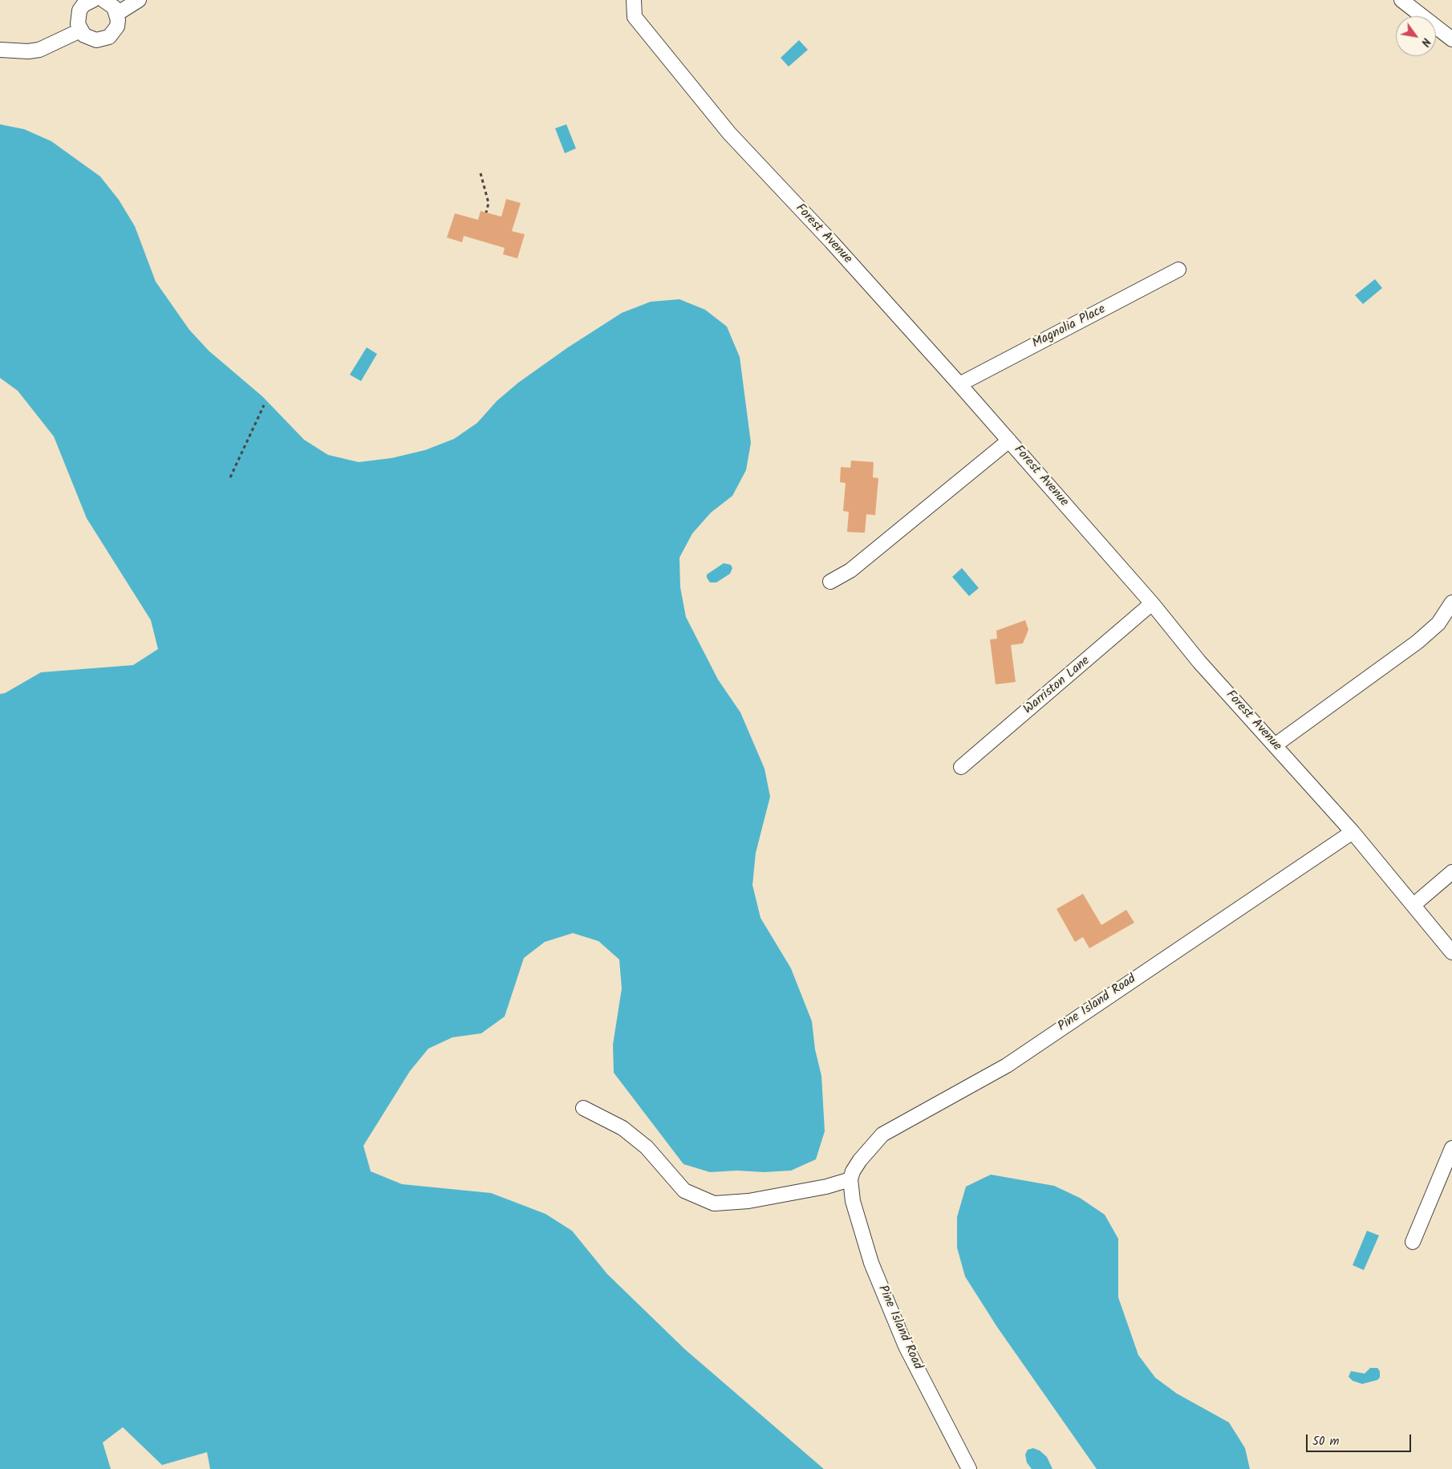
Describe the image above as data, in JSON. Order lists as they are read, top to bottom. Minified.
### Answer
{"streets":{"street":["Forest Avenue","Magnolia Place","Warriston Lane","Pine Island Road"]},"crossings":[["Forest Avenue","Magnolia Place"],["Forest Avenue","Warriston Lane"],["Forest Avenue","Pine Island Road"]],"scale_bar":"50 m","north":"bottom right"}
